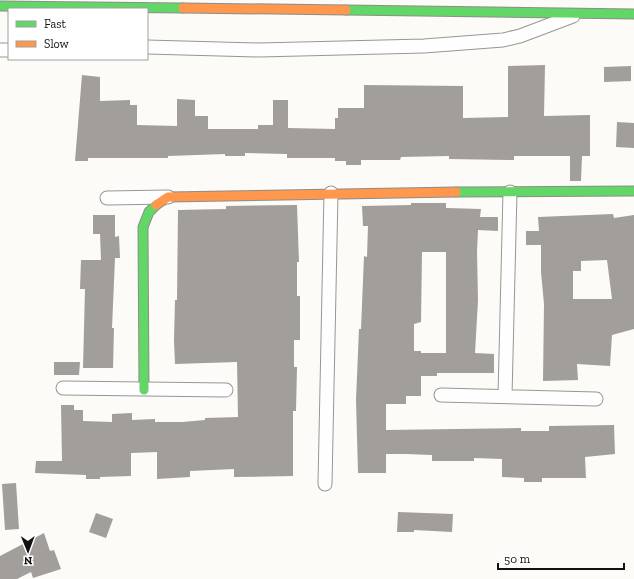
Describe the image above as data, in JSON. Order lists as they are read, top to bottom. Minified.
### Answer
{"legend":["Fast","Slow"],"scale_bar":"50 m","north":"bottom"}
